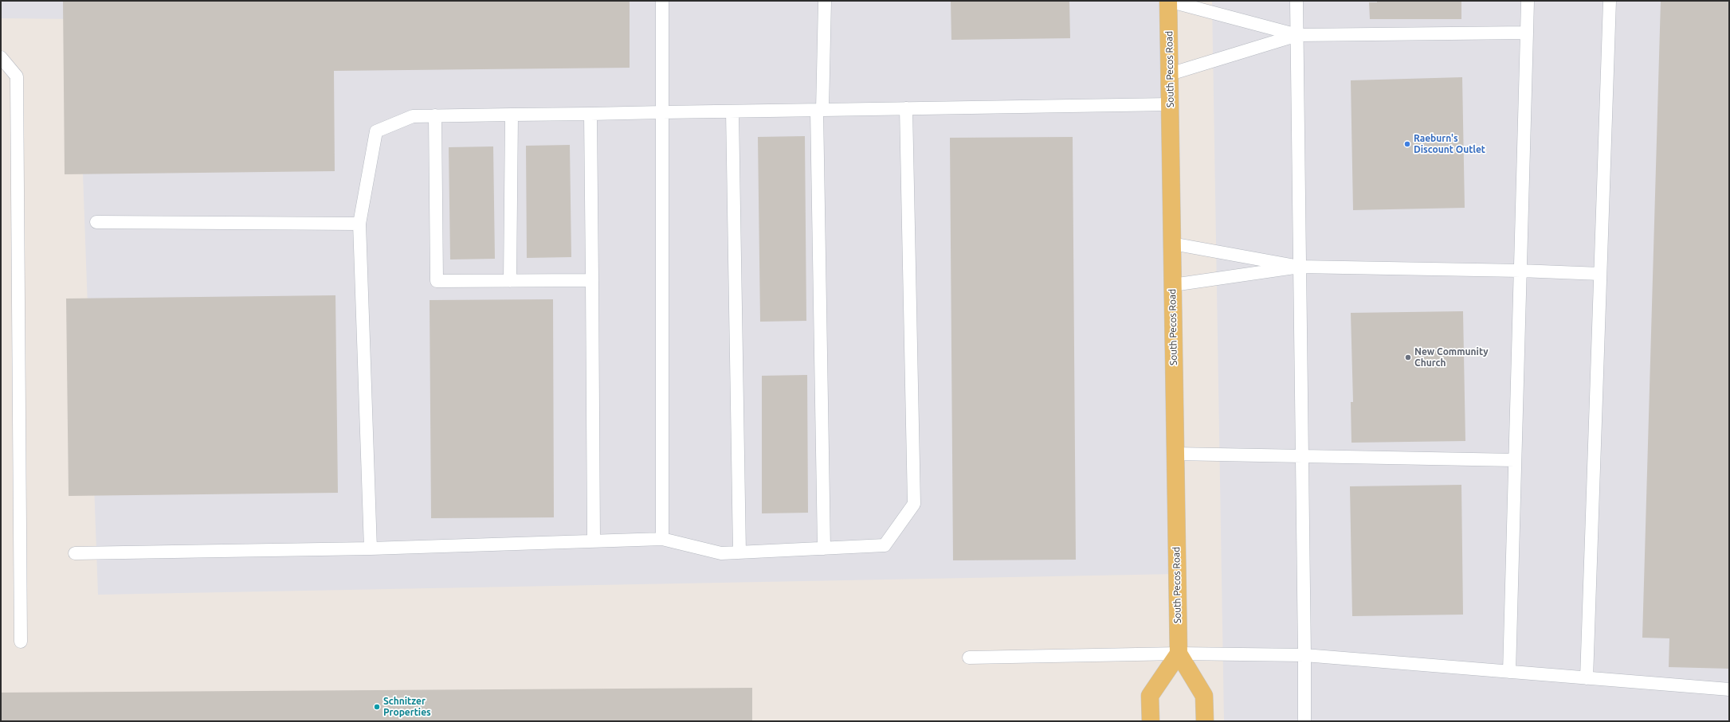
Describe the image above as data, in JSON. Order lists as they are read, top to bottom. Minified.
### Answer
{"streets":{"main road":["South Pecos Road"]},"places":["Raeburn's Discount Outlet","New Community Church","Schnitzer Properties"]}
